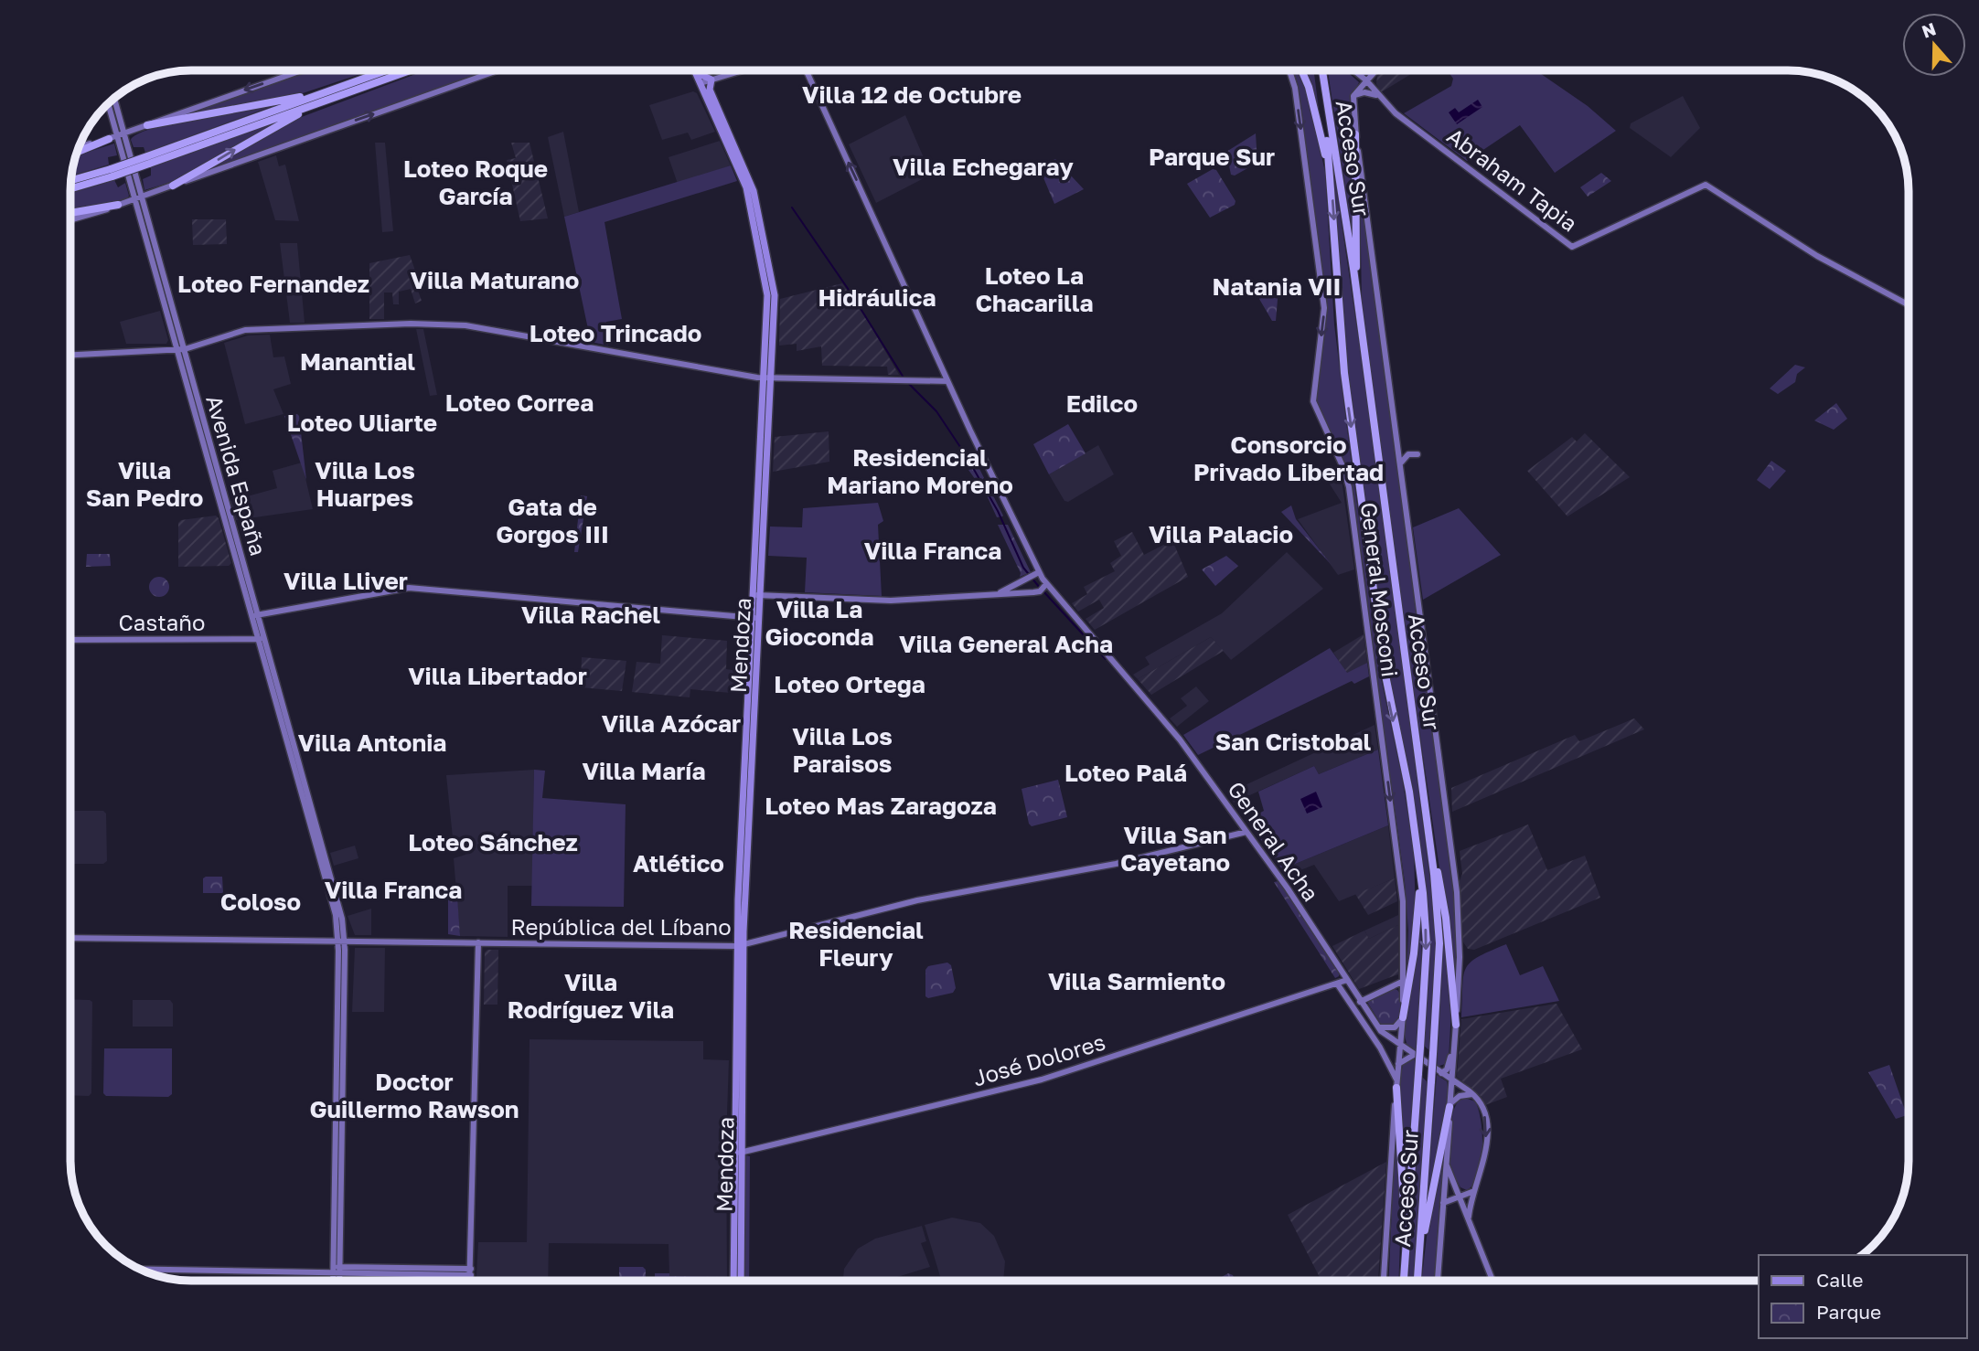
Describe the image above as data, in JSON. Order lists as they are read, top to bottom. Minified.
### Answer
{"streets":{"highway":["Acceso Sur"],"main road":["Mendoza"],"street":["Abraham Tapia","Avenida España","General Mosconi","Castaño","General Acha","República del Líbano","José Dolores"]},"crossings":[["Avenida España","Castaño"],["Avenida España","República del Líbano"],["General Mosconi","General Acha"],["Mendoza","República del Líbano"],["Mendoza","José Dolores"],["General Acha","República del Líbano"],["General Acha","José Dolores"]],"one_way":["General Mosconi"],"districts":["Villa 12 de Octubre","Parque Sur","Villa Echegaray","Loteo Roque García","Loteo La Chacarilla","Villa Maturano","Loteo Fernandez","Natania VII","Hidráulica","Loteo Trincado","Manantial","Loteo Correa","Edilco","Loteo Uliarte","Consorcio Privado Libertad","Residencial Mariano Moreno","Villa San Pedro","Villa Los Huarpes","Gata de Gorgos III","Villa Palacio","Villa Franca","Villa Lliver","Villa La Gioconda","Villa Rachel","Villa General Acha","Villa Libertador","Loteo Ortega","Villa Azócar","Villa Los Paraisos","San Cristobal","Villa Antonia","Villa María","Loteo Palá","Loteo Mas Zaragoza","Villa San Cayetano","Loteo Sánchez","Atlético","Villa Franca","Coloso","Residencial Fleury","Villa Sarmiento","Villa Rodríguez Vila","Doctor Guillermo Rawson"],"legend":["Calle","Parque"],"north":"top"}
